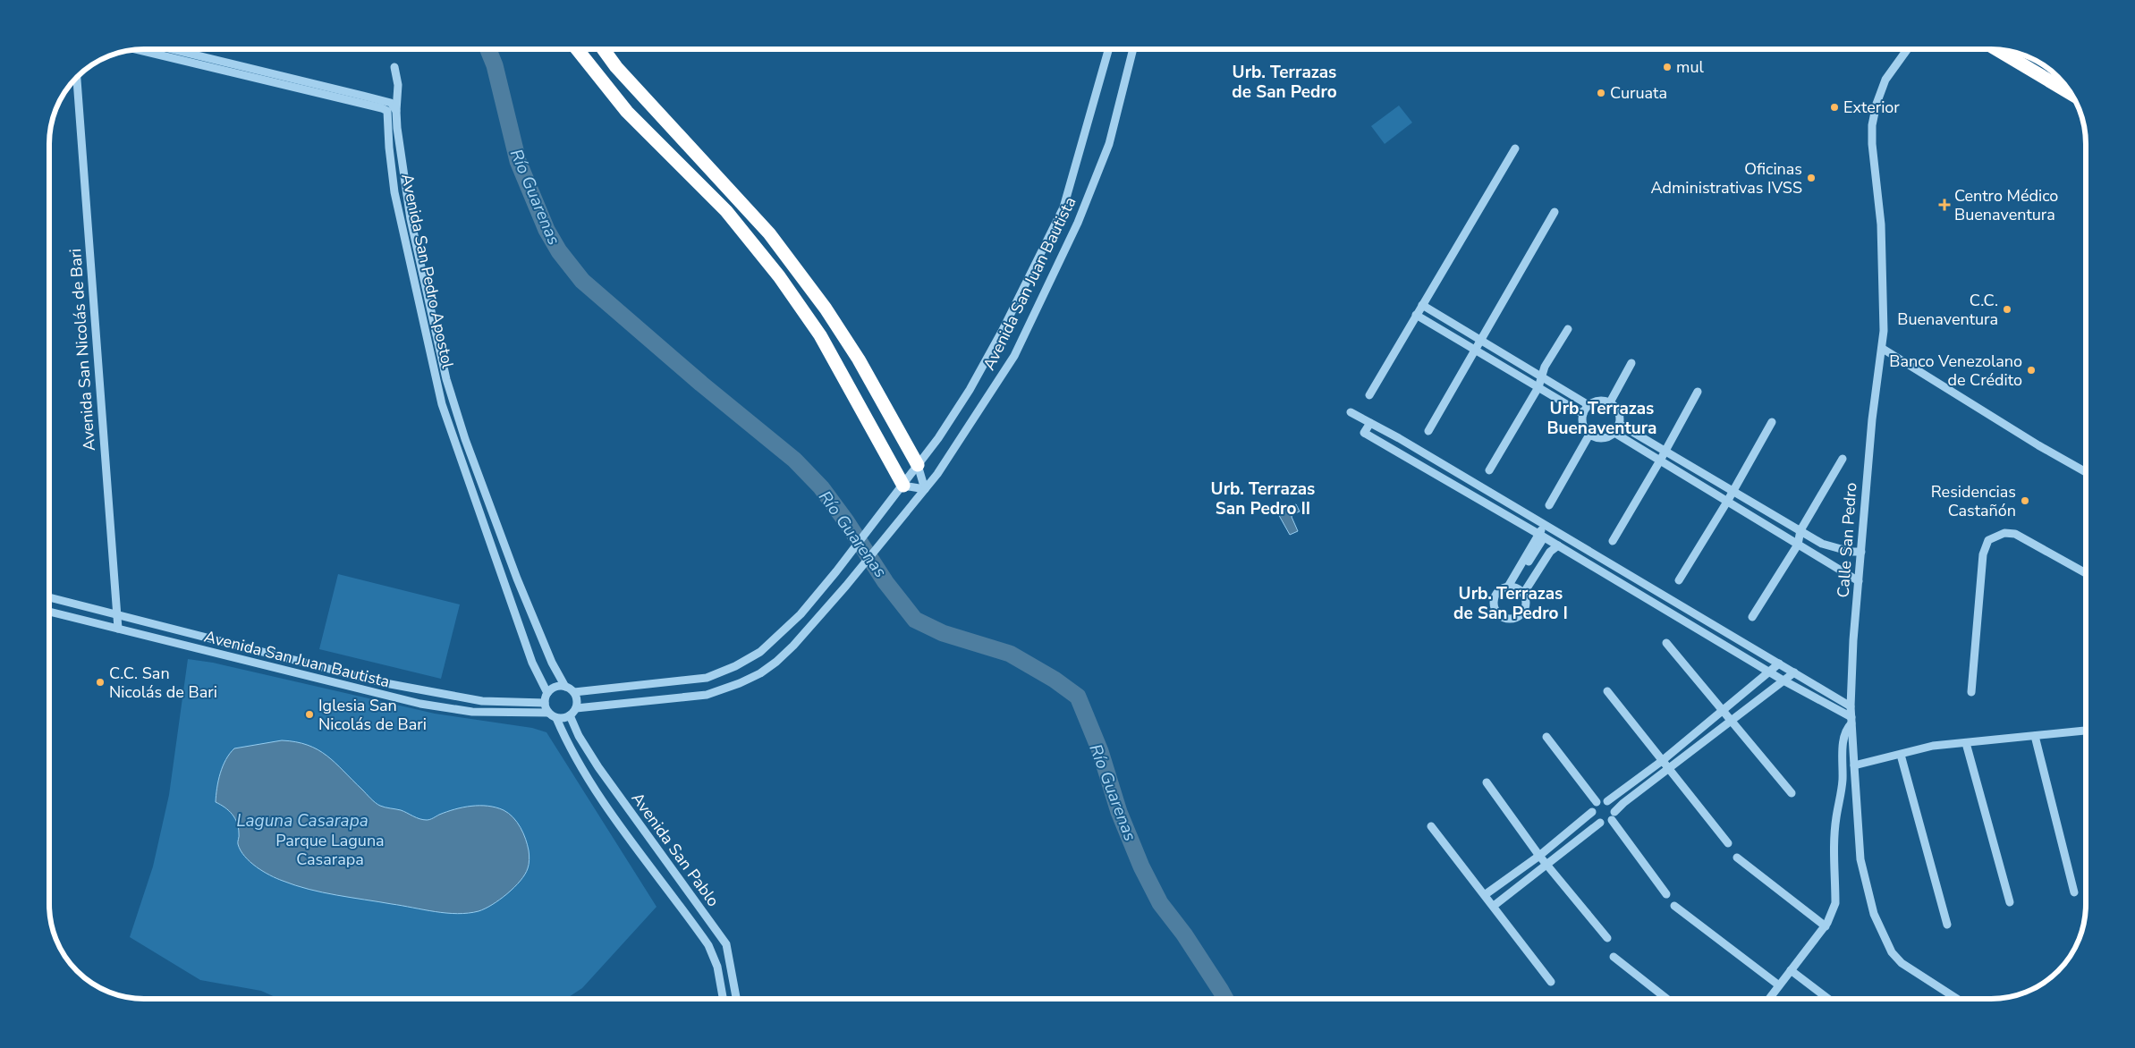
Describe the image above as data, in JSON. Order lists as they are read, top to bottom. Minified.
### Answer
{"streets":{"street":["Avenida San Pedro Apostol","Avenida San Juan Bautista","Avenida San Nicolás de Bari","Calle San Pedro","Avenida San Pablo"]},"crossings":[["Avenida San Pedro Apostol","Avenida San Juan Bautista"],["Avenida San Pedro Apostol","Avenida San Pablo"],["Avenida San Juan Bautista","Avenida San Nicolás de Bari"],["Avenida San Juan Bautista","Avenida San Pablo"]],"districts":["Urb. Terrazas de San Pedro","Urb. Terrazas Buenaventura","Urb. Terrazas San Pedro II","Urb. Terrazas de San Pedro I"],"water":["Río Guarenas","Laguna Casarapa"],"parks":["Parque Laguna Casarapa"],"places":{"other":["mul","Curuata","Exterior","Oficinas Administrativas IVSS","C.C. Buenaventura","Banco Venezolano de Crédito","Residencias Castañón","C.C. San Nicolás de Bari","Iglesia San Nicolás de Bari"],"health":["Centro Médico Buenaventura"]}}
